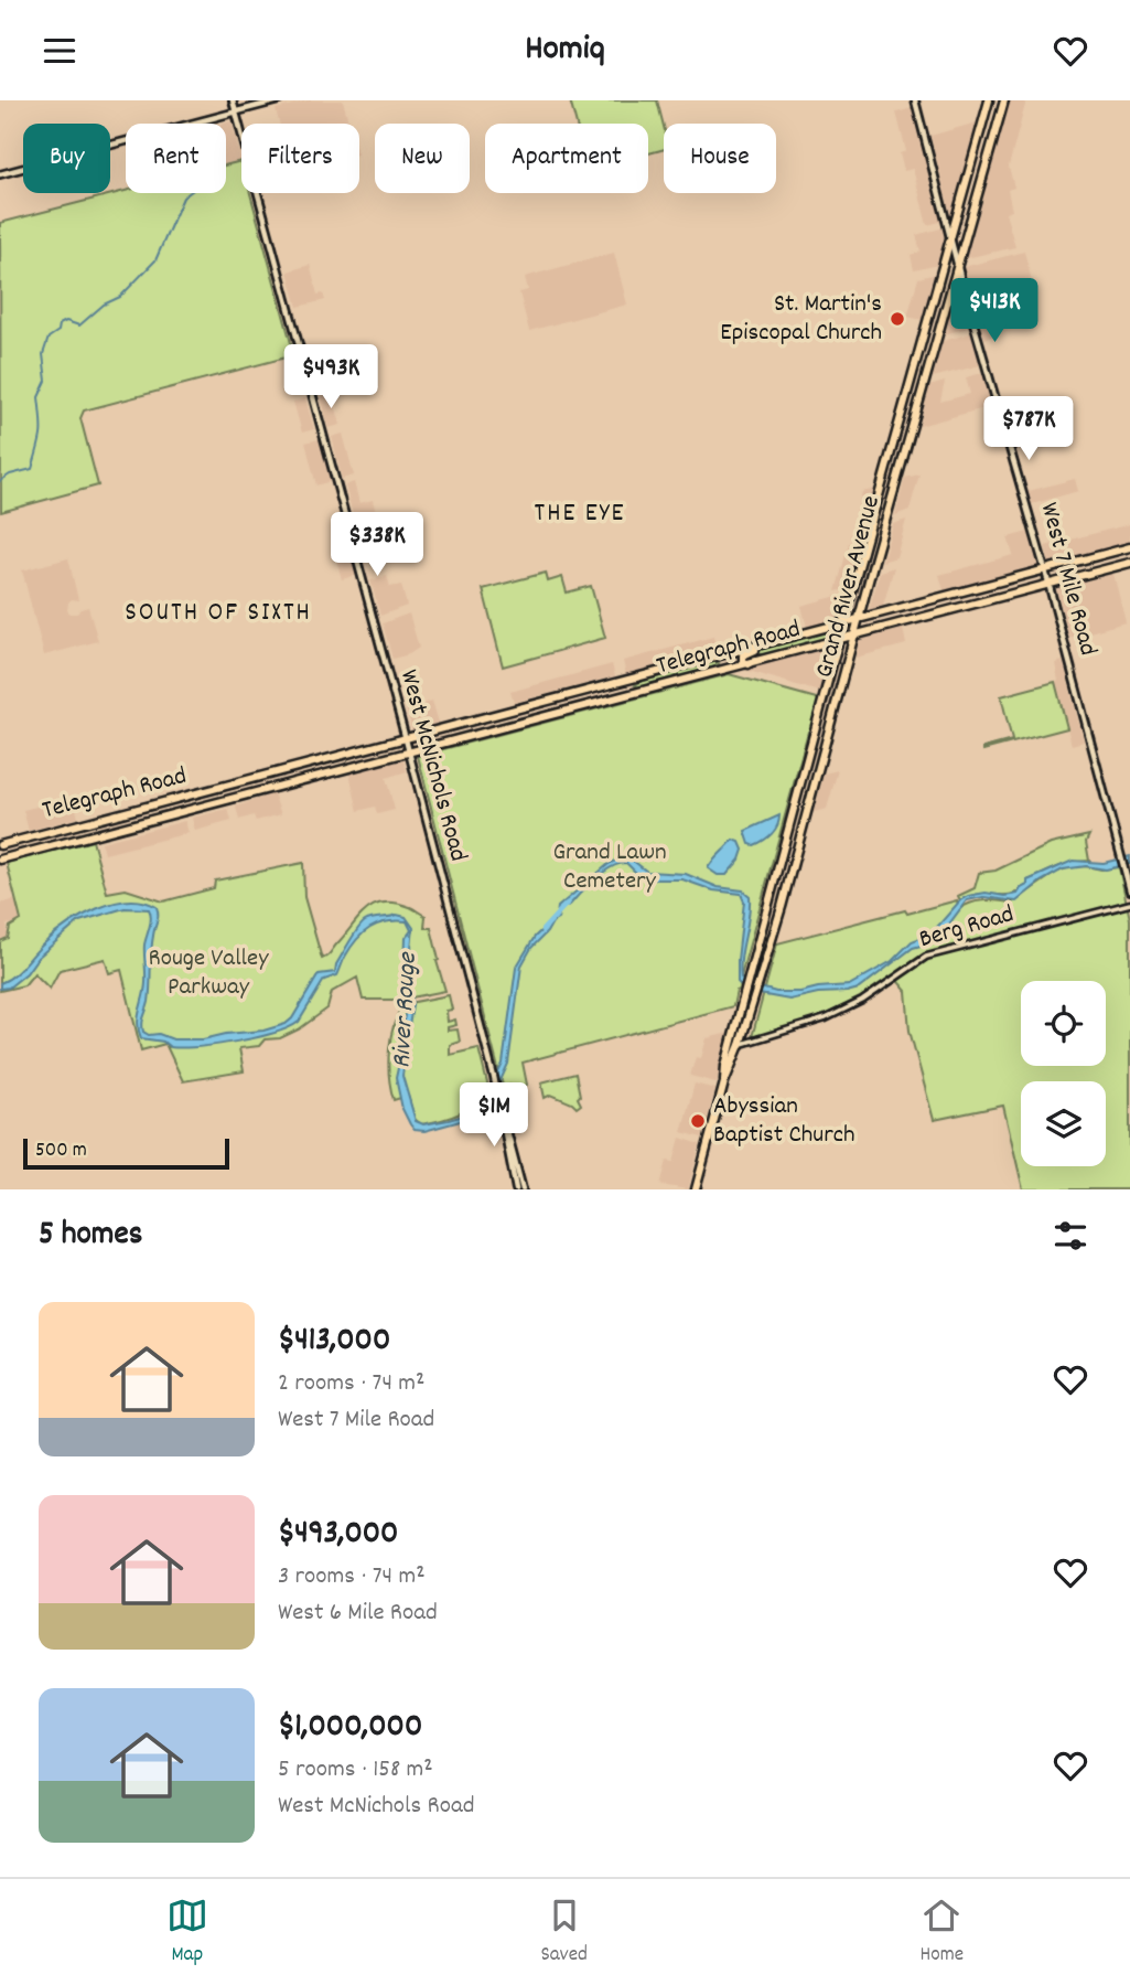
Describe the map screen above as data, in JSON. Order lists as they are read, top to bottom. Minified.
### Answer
{"streets":{"main road":["West 7 Mile Road","Grand River Avenue","Telegraph Road","West McNichols Road"],"street":["Berg Road"]},"crossings":[["West 7 Mile Road","Grand River Avenue"],["West 7 Mile Road","Telegraph Road"],["Grand River Avenue","Telegraph Road"],["Grand River Avenue","Berg Road"],["Telegraph Road","West McNichols Road"]],"districts":["THE EYE","SOUTH OF SIXTH"],"water":["River Rouge"],"parks":["Grand Lawn Cemetery","Rouge Valley Parkway"],"places":["St. Martin's Episcopal Church","Abyssian Baptist Church"],"scale_bar":"500 m","page":{"header":"Homiq","chip":["Buy","Rent","Filters","New","Apartment","House"],"price":["$413K","$493K","$787K","$338K","$1M"],"scale":"500 m","heading":"5 homes","list":[{"name":"$413,000","note":"2 rooms · 74 m² · West 7 Mile Road"},{"name":"$493,000","note":"3 rooms · 74 m² · West 6 Mile Road"},{"name":"$1,000,000","note":"5 rooms · 158 m² · West McNichols Road"}],"tabs":["Map","Saved","Home"]}}
